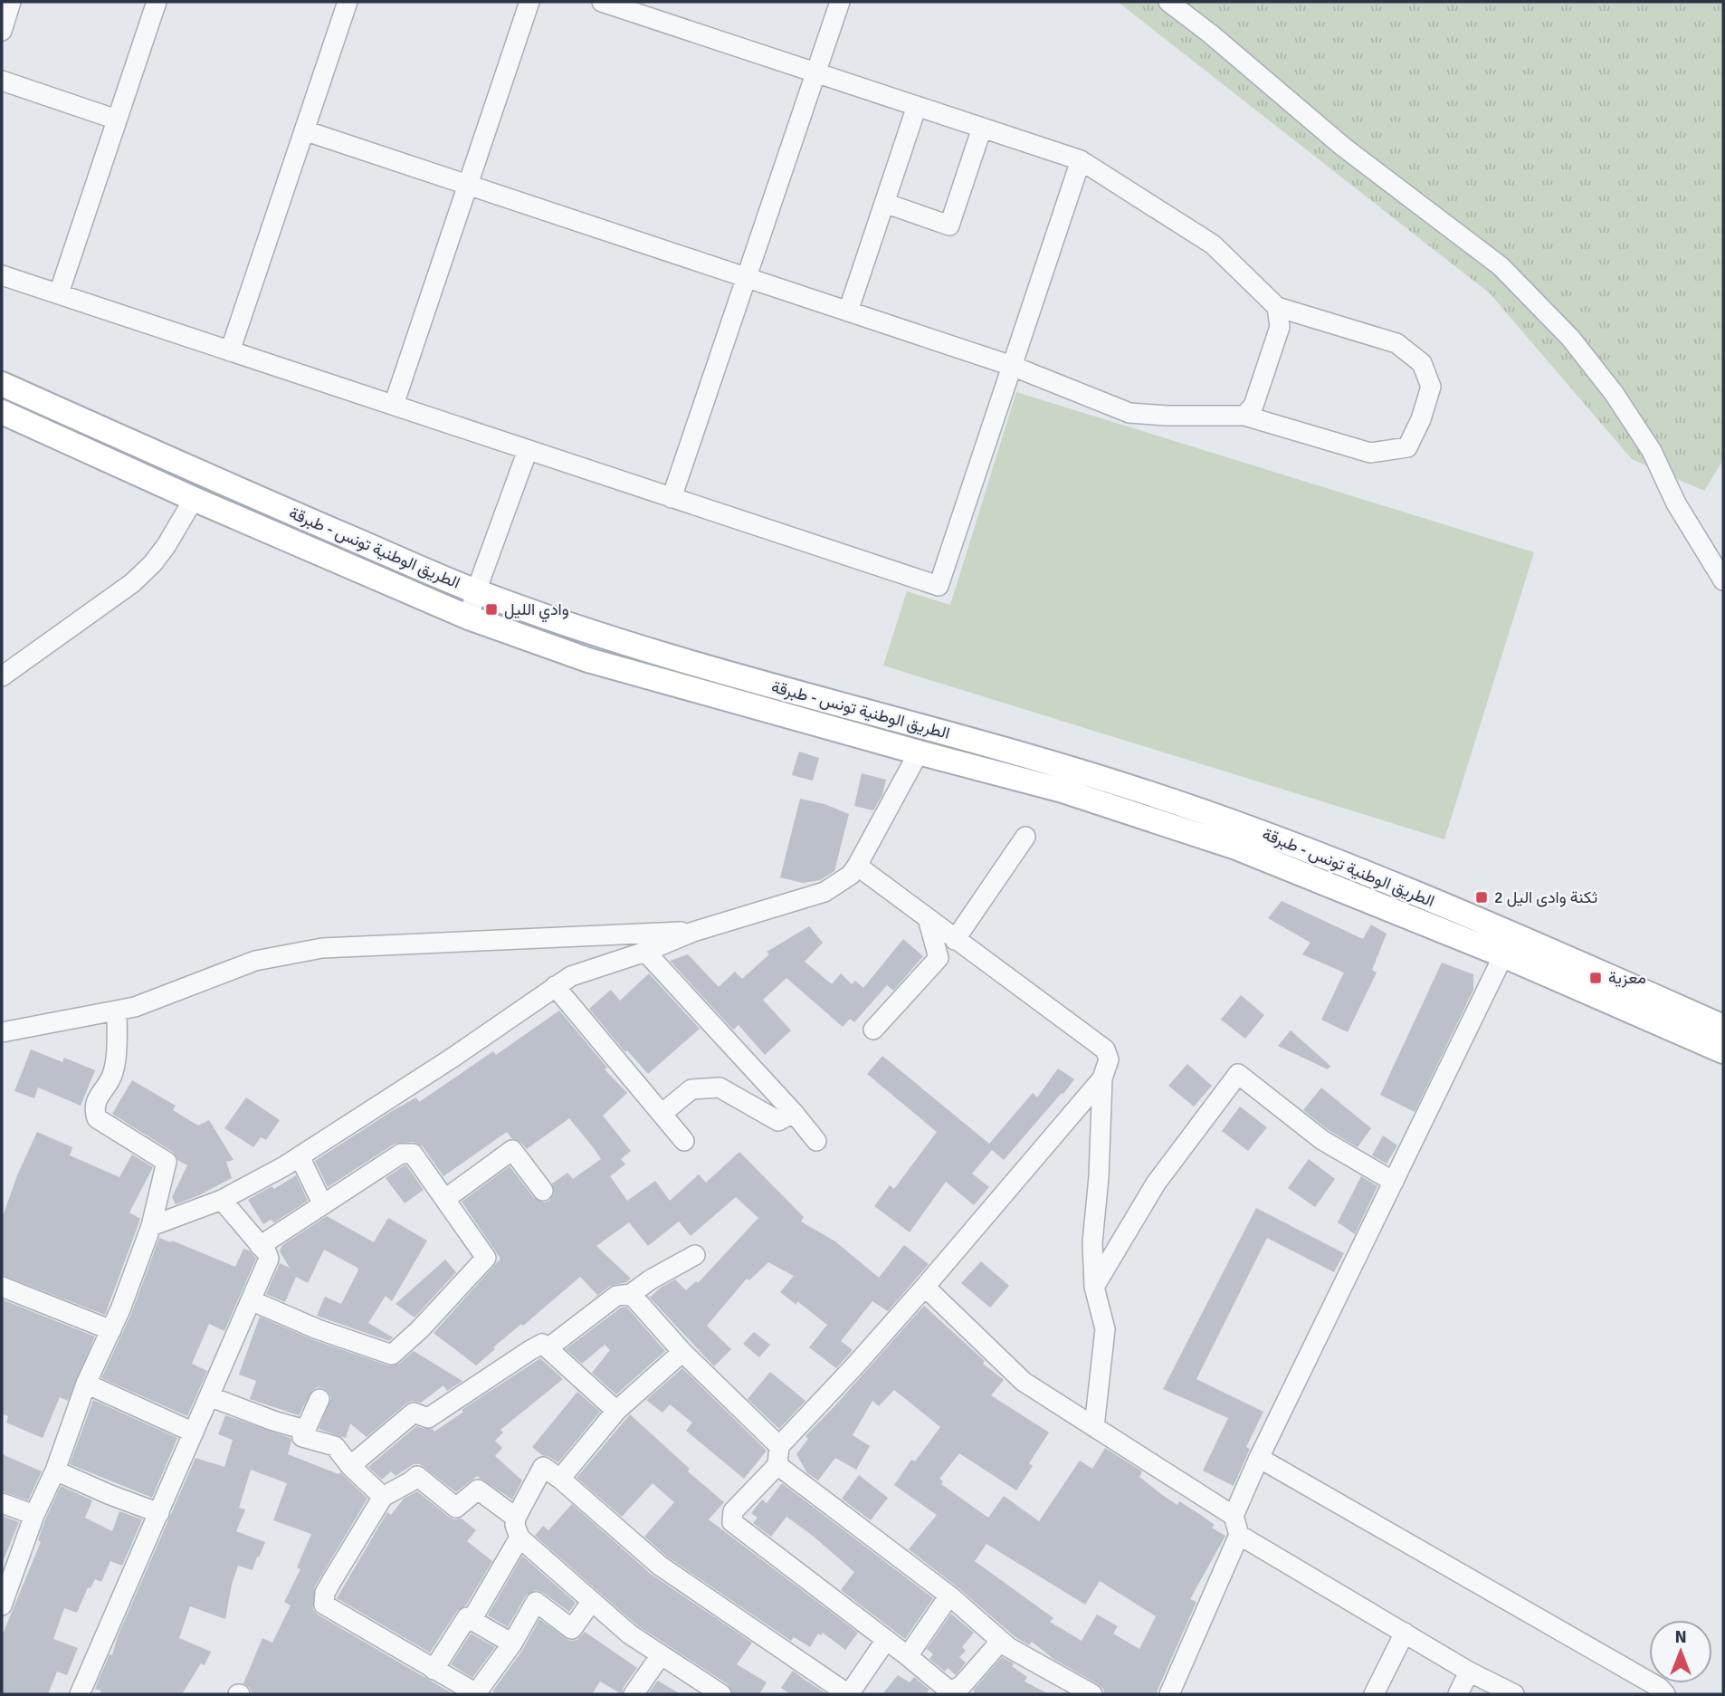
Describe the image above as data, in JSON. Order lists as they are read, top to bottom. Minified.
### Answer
{"streets":{"main road":["الطريق الوطنية تونس - طبرقة"]},"places":{"transit":["وادي الليل","ثكنة وادى اليل 2","معزية"]},"north":"top"}
